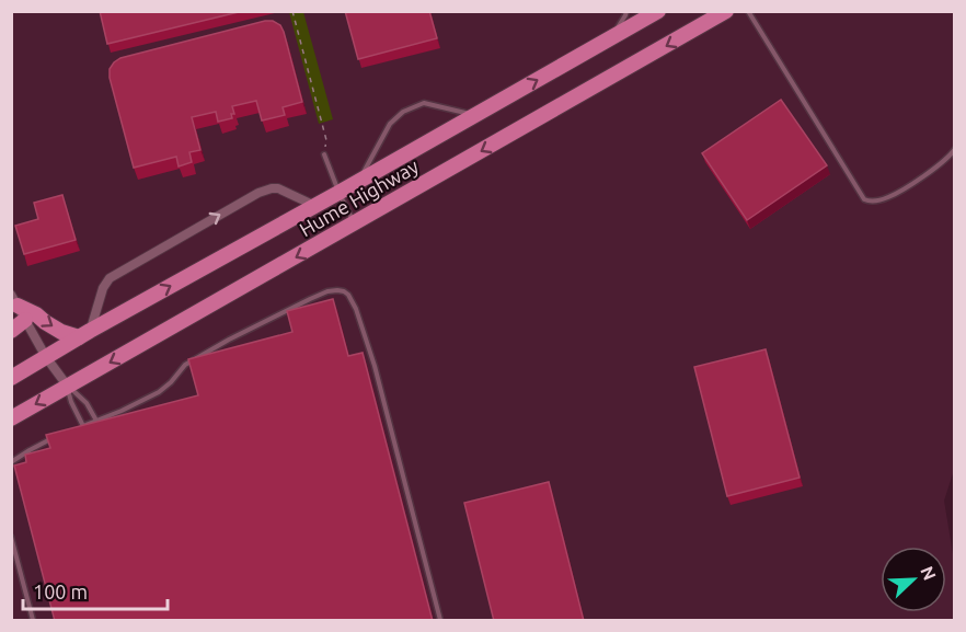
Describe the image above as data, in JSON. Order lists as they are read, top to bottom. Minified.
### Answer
{"streets":{"highway":["Hume Highway"]},"scale_bar":"100 m","north":"top right"}
